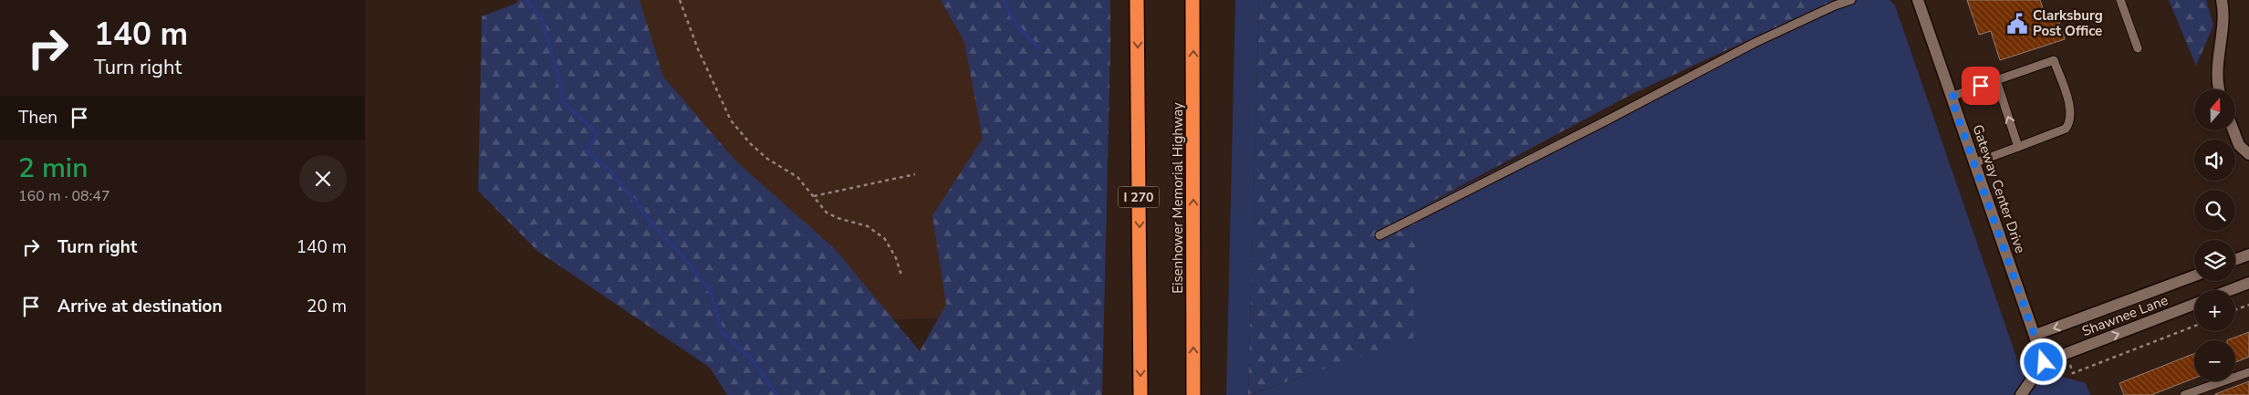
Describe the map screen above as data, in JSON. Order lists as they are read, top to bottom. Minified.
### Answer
{"streets":{"highway":["I 270","Eisenhower Memorial Highway"],"street":["Gateway Center Drive","Shawnee Lane"]},"crossings":[["Gateway Center Drive","Shawnee Lane"]],"places":{"public building":["Clarksburg Post Office"]},"north":"top","page":{"turn":["140 m","Turn right"],"map_buttons":["+","−"],"then":"Then","heading":["2 min","160 m · 08:47"],"list":[{"name":"Turn right","value":"140 m"},{"name":"Arrive at destination","value":"20 m"}]}}
